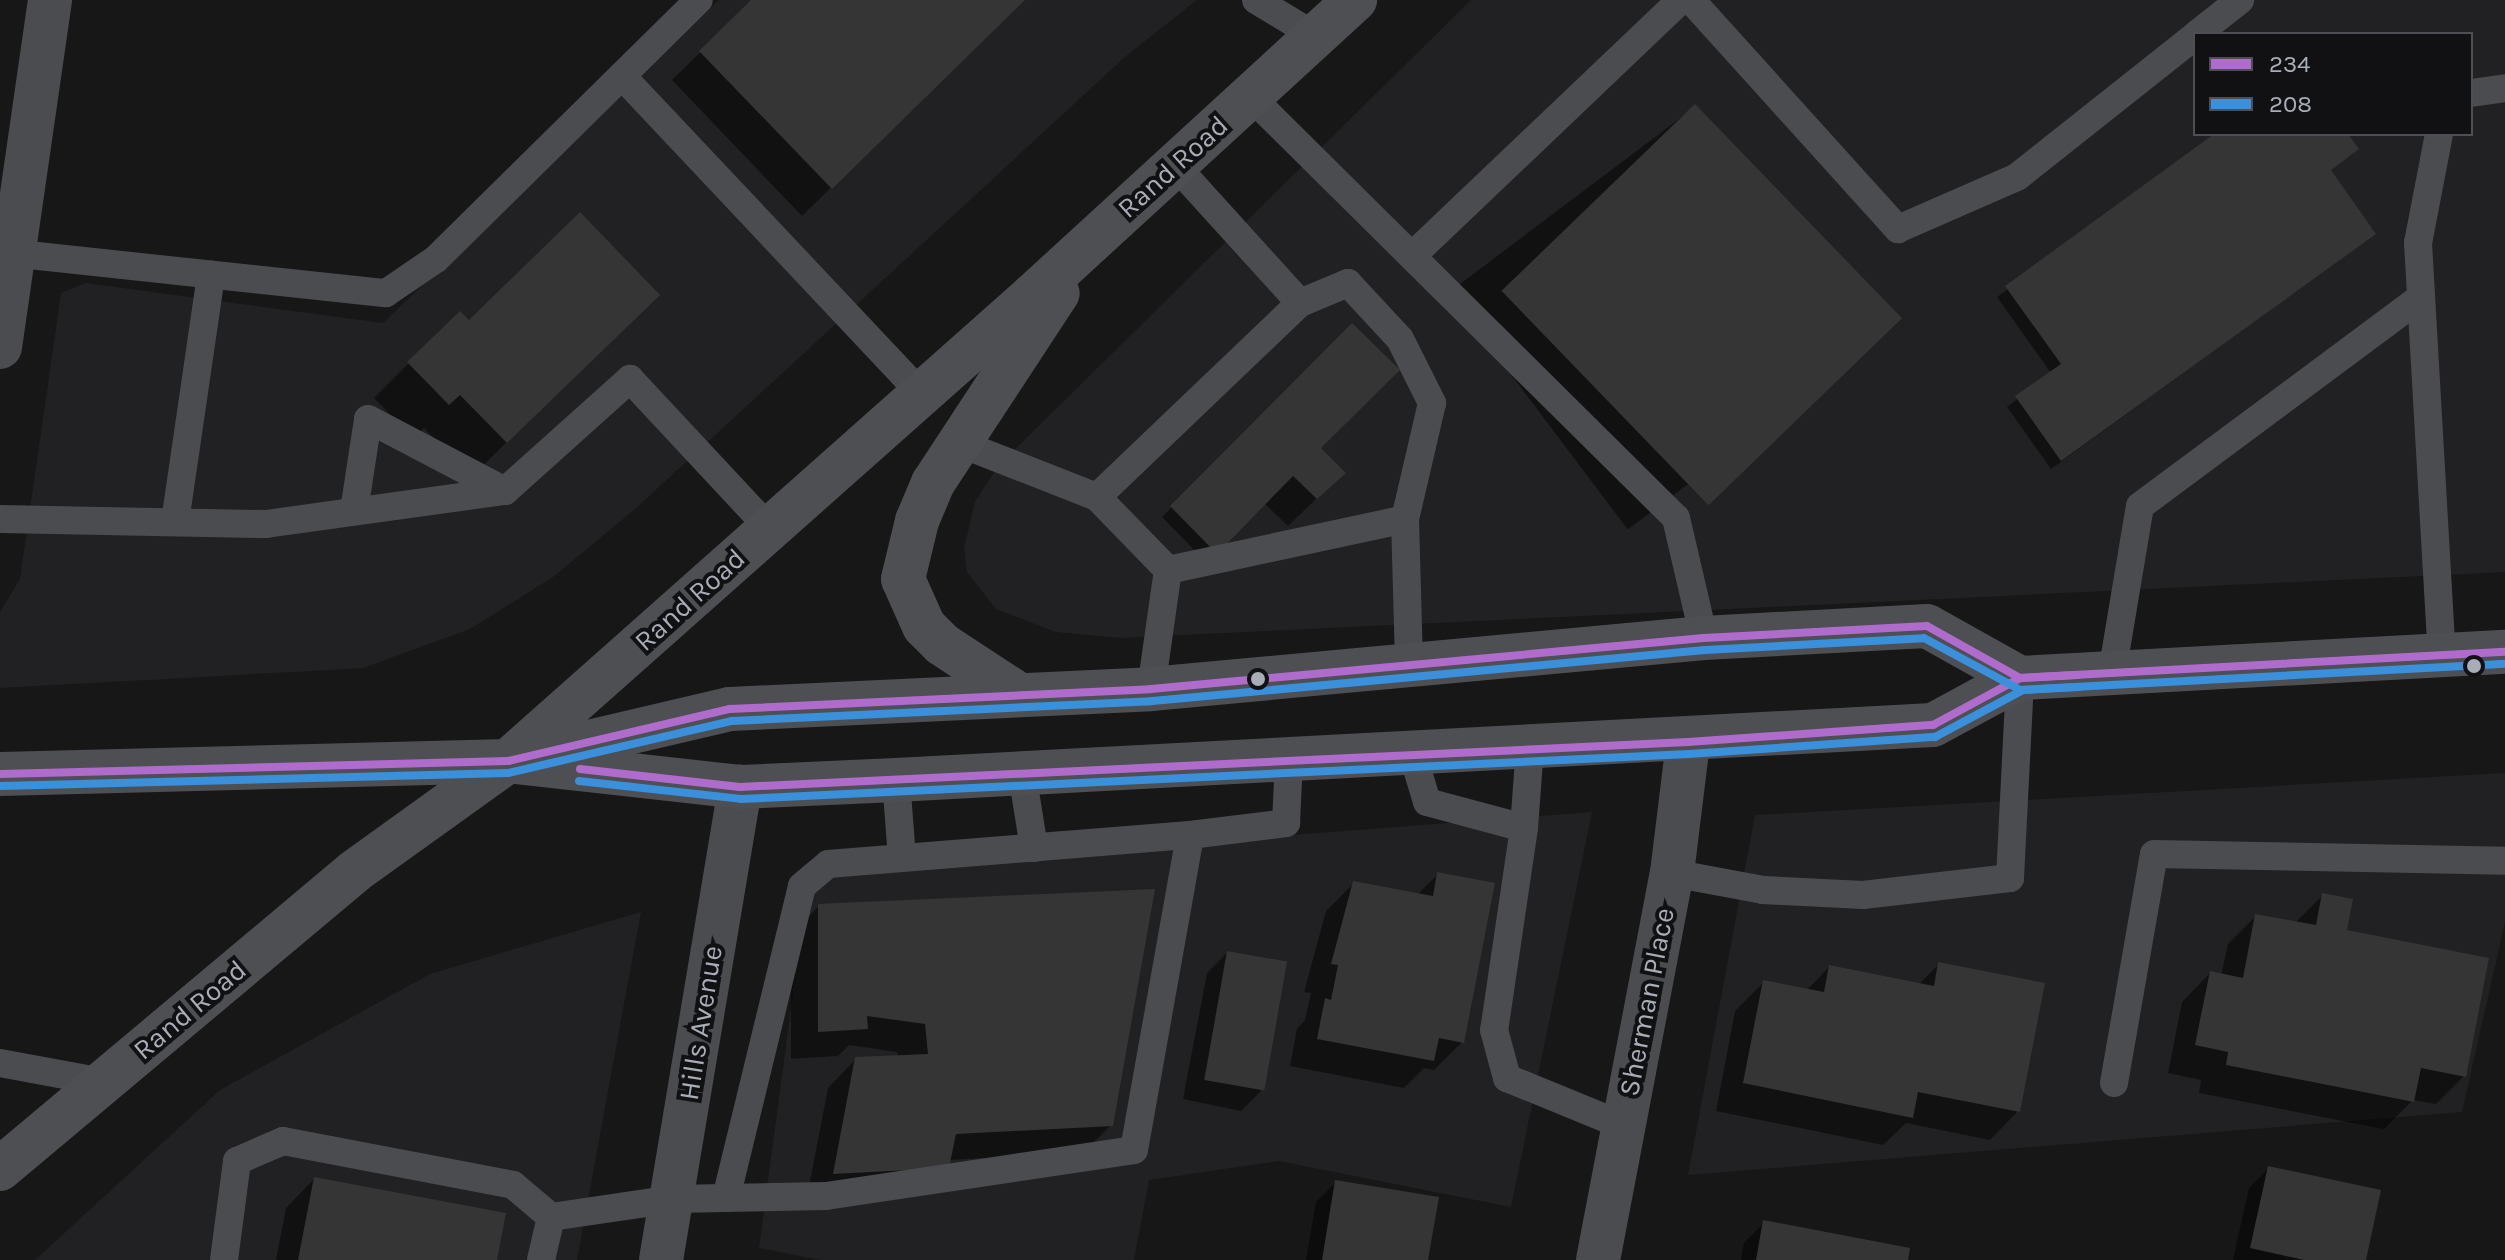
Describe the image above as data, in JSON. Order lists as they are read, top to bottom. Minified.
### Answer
{"streets":{"main road":["Rand Road"],"street":["Sherman Place","Hills Avenue"]},"lines":["transit line 234","transit line 208"],"legend":["234","208"]}
